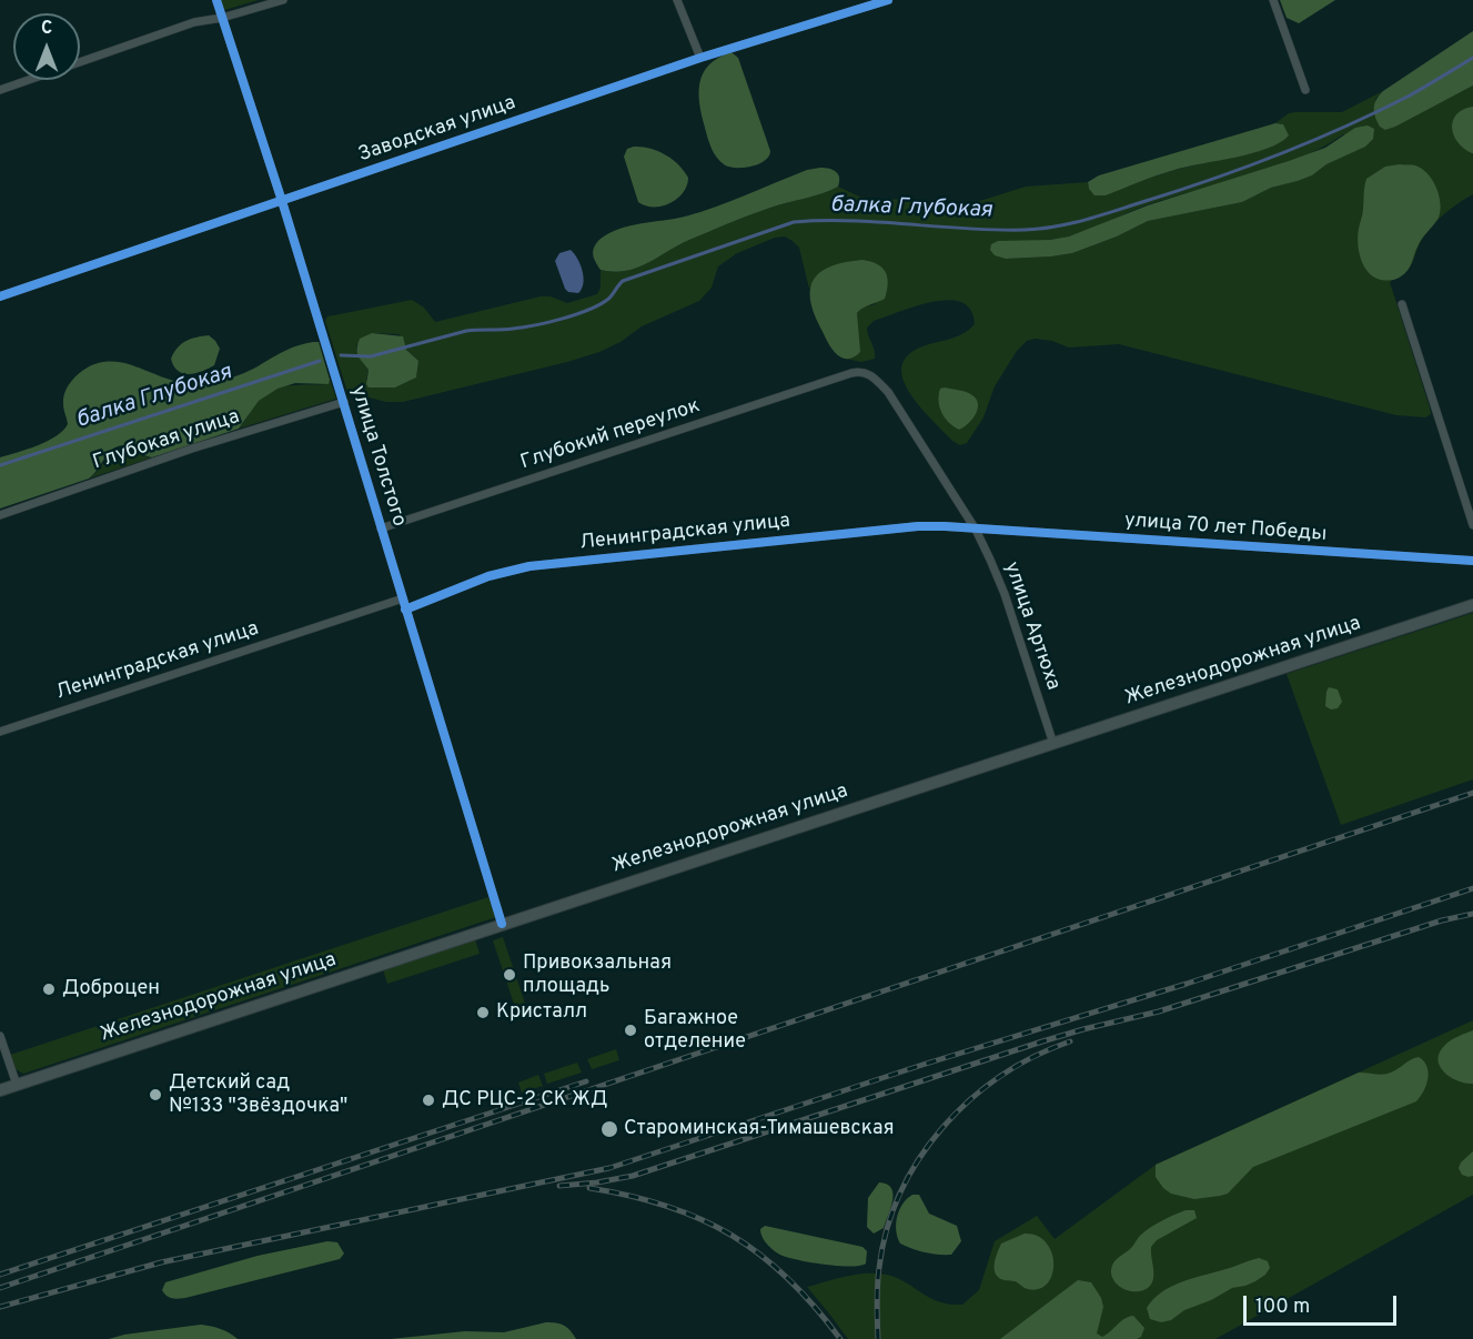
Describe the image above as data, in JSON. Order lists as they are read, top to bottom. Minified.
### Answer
{"streets":{"main road":["Железнодорожная улица"],"street":["Заводская улица","Глубокий переулок","Глубокая улица","улица Толстого","улица 70 лет Победы","Ленинградская улица","улица Артюха"]},"crossings":[["Заводская улица","улица Толстого"],["Глубокий переулок","улица Толстого"],["Глубокий переулок","улица Артюха"],["Глубокая улица","улица Толстого"],["улица Толстого","Ленинградская улица"],["улица Толстого","Железнодорожная улица"],["улица 70 лет Победы","Ленинградская улица"],["улица 70 лет Победы","улица Артюха"],["Ленинградская улица","улица Артюха"],["улица Артюха","Железнодорожная улица"]],"water":["балка Глубокая"],"places":["Привокзальная площадь","Доброцен","Кристалл","Багажное отделение","Детский сад №133 \"Звёздочка\"","ДС РЦС-2 СК ЖД","Староминская-Тимашевская"],"scale_bar":"100 m","north":"top"}
